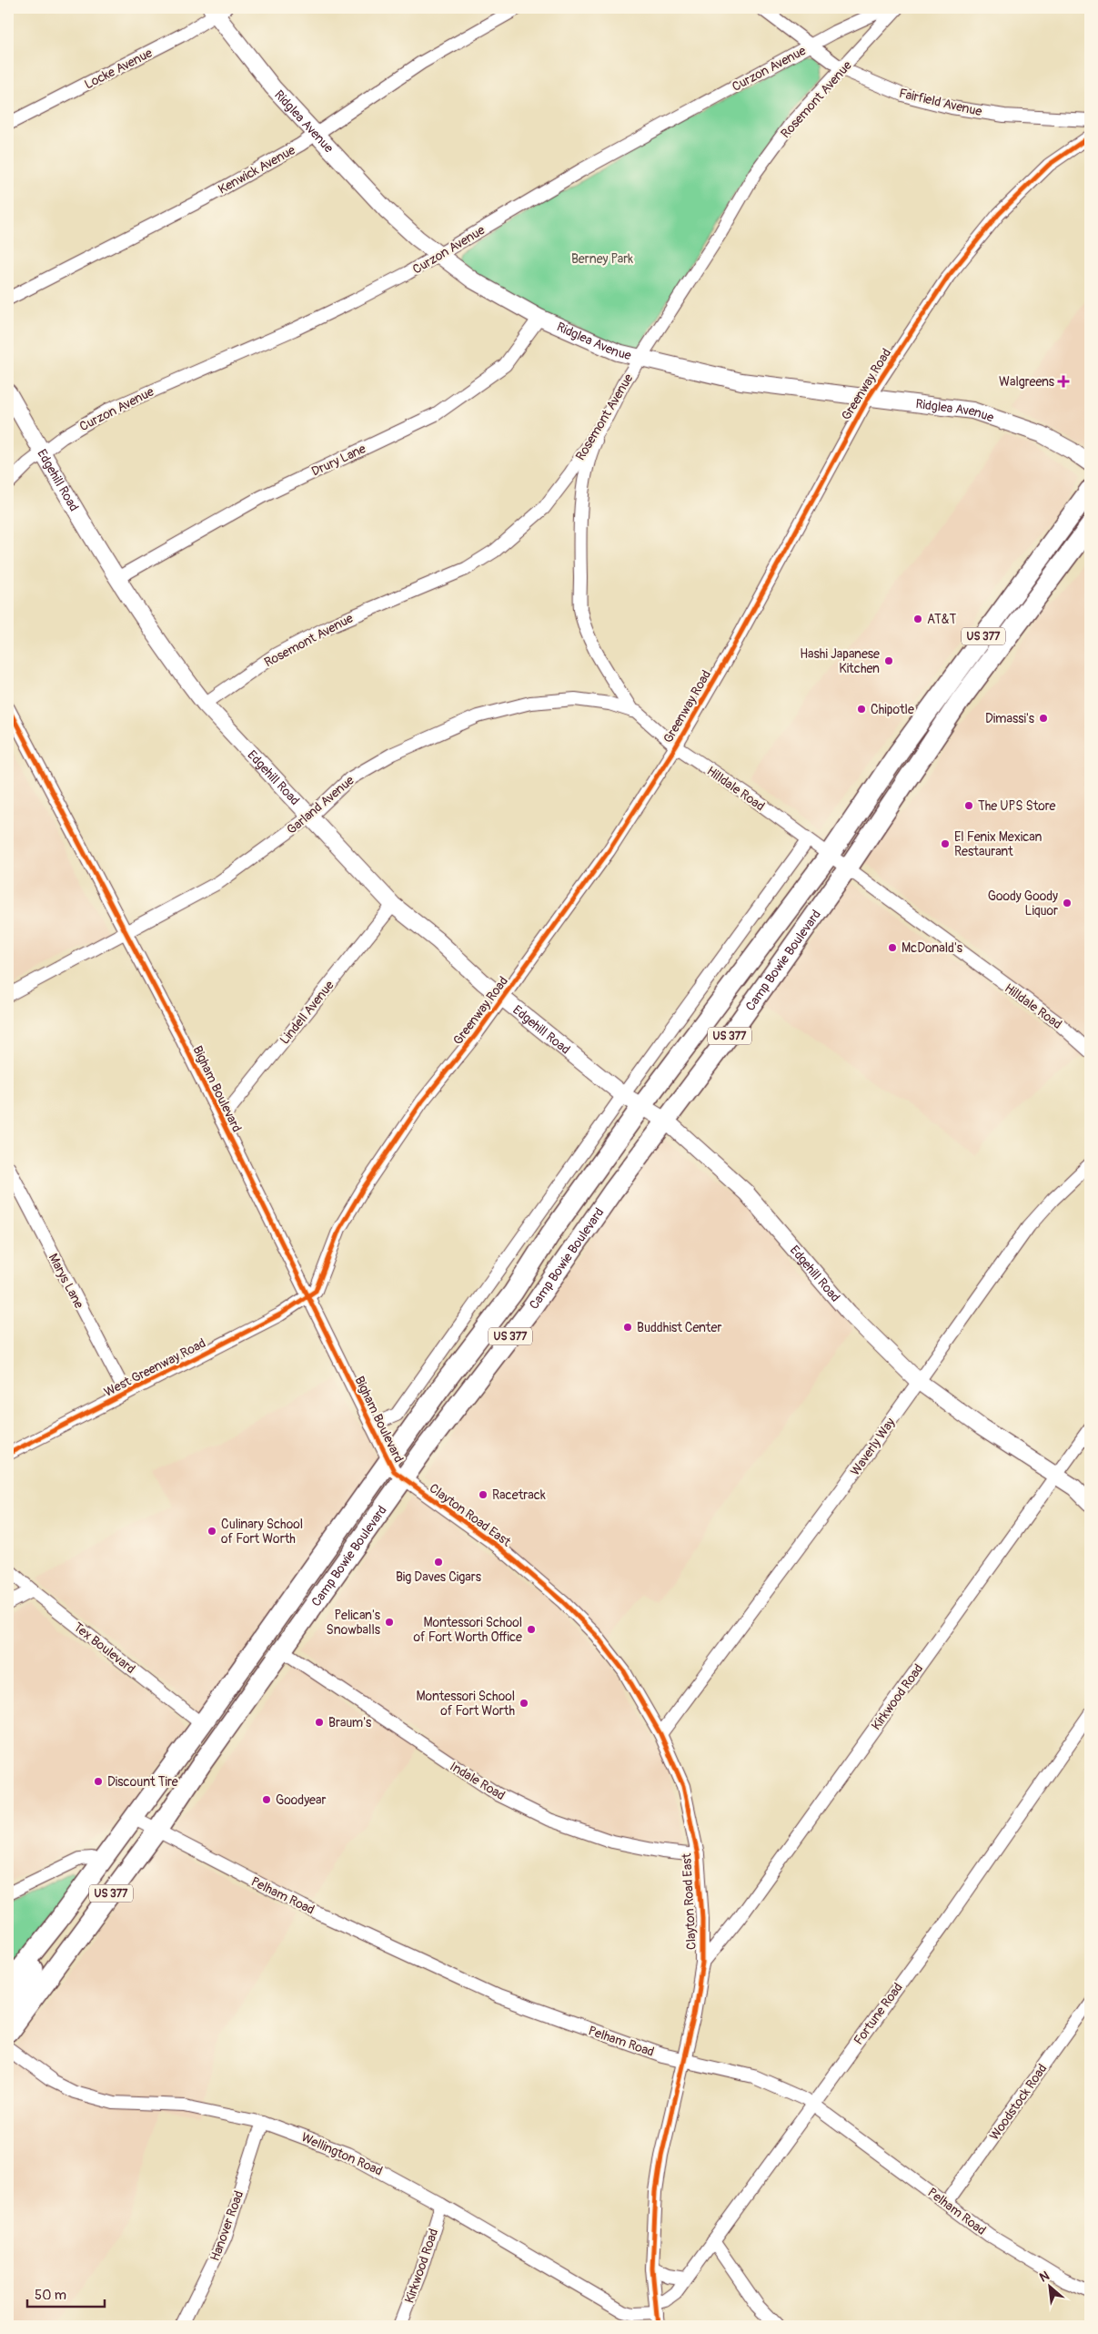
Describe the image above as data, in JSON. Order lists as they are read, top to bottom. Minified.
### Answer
{"streets":{"main road":["US 377","Camp Bowie Boulevard"],"street":["Locke Avenue","Curzon Avenue","Rosemont Avenue","Fairfield Avenue","Ridglea Avenue","Kenwick Avenue","Greenway Road","Drury Lane","Edgehill Road","Hilldale Road","Garland Avenue","Lindell Avenue","Bigham Boulevard","Marys Lane","West Greenway Road","Waverly Way","Clayton Road East","Tex Boulevard","Kirkwood Road","Indale Road","Pelham Road","Fortune Road","Woodstock Road","Wellington Road","Hanover Road"]},"crossings":[["Locke Avenue","Ridglea Avenue"],["Curzon Avenue","Fairfield Avenue"],["Curzon Avenue","Ridglea Avenue"],["Curzon Avenue","Edgehill Road"],["Rosemont Avenue","Fairfield Avenue"],["Rosemont Avenue","Ridglea Avenue"],["Rosemont Avenue","Edgehill Road"],["Rosemont Avenue","Hilldale Road"],["Ridglea Avenue","Kenwick Avenue"],["Ridglea Avenue","Greenway Road"],["Ridglea Avenue","Drury Lane"],["Greenway Road","Edgehill Road"],["Greenway Road","Hilldale Road"],["Greenway Road","Bigham Boulevard"],["Greenway Road","West Greenway Road"],["Drury Lane","Edgehill Road"],["Edgehill Road","Garland Avenue"],["Edgehill Road","Camp Bowie Boulevard"],["Edgehill Road","Lindell Avenue"],["Edgehill Road","Waverly Way"],["Edgehill Road","Kirkwood Road"],["Hilldale Road","Garland Avenue"],["Hilldale Road","Camp Bowie Boulevard"],["Garland Avenue","Bigham Boulevard"],["Camp Bowie Boulevard","Bigham Boulevard"],["Camp Bowie Boulevard","Clayton Road East"],["Camp Bowie Boulevard","Tex Boulevard"],["Camp Bowie Boulevard","Indale Road"],["Camp Bowie Boulevard","Pelham Road"],["Lindell Avenue","Bigham Boulevard"],["Bigham Boulevard","West Greenway Road"],["Bigham Boulevard","Clayton Road East"],["Marys Lane","West Greenway Road"],["Waverly Way","Clayton Road East"],["Clayton Road East","Kirkwood Road"],["Clayton Road East","Indale Road"],["Clayton Road East","Pelham Road"],["Clayton Road East","Fortune Road"],["Clayton Road East","Wellington Road"],["Kirkwood Road","Wellington Road"],["Pelham Road","Fortune Road"],["Pelham Road","Woodstock Road"],["Fortune Road","Wellington Road"],["Wellington Road","Hanover Road"]],"parks":["Berney Park"],"places":{"health":["Walgreens"],"other":["AT&T","Hashi Japanese Kitchen","Chipotle","Dimassi's","The UPS Store","El Fenix Mexican Restaurant","Goody Goody Liquor","McDonald's","Buddhist Center","Racetrack","Culinary School of Fort Worth","Big Daves Cigars","Pelican's Snowballs","Montessori School of Fort Worth Office","Montessori School of Fort Worth","Braum's","Discount Tire","Goodyear"]},"scale_bar":"50 m","north":"top left"}
